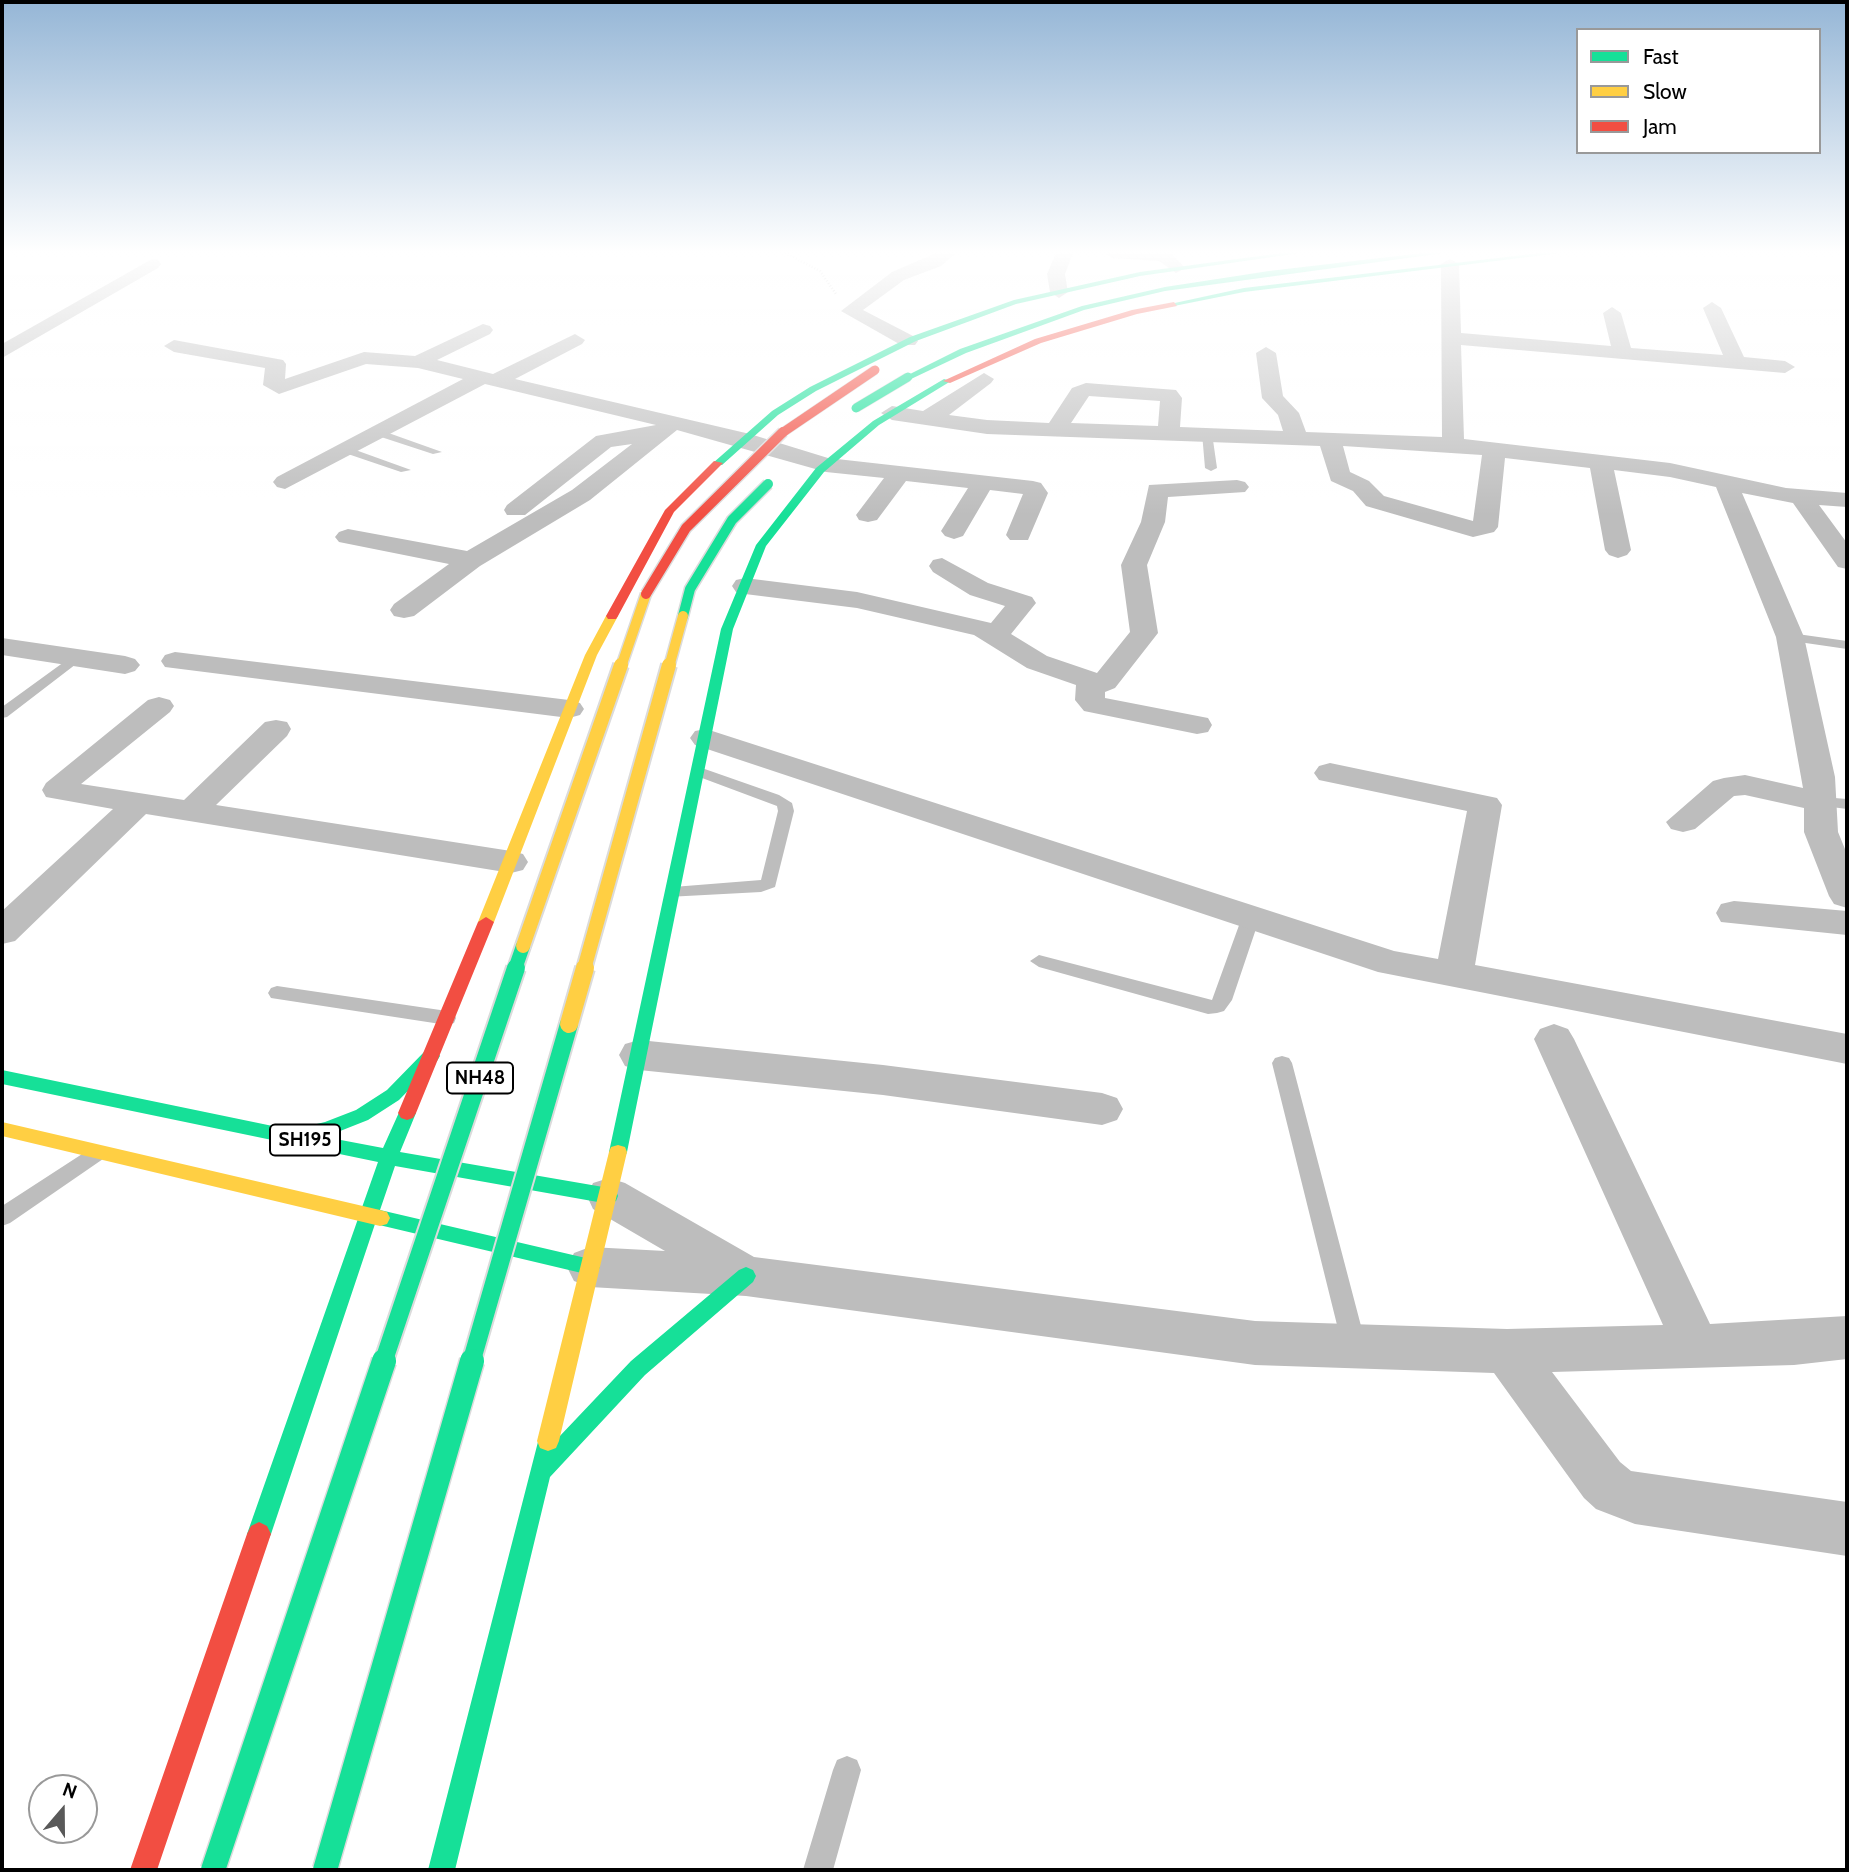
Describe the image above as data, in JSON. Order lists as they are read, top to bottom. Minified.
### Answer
{"streets":{"main road":["NH48","SH195"]},"legend":["Fast","Slow","Jam"],"north":"top"}
